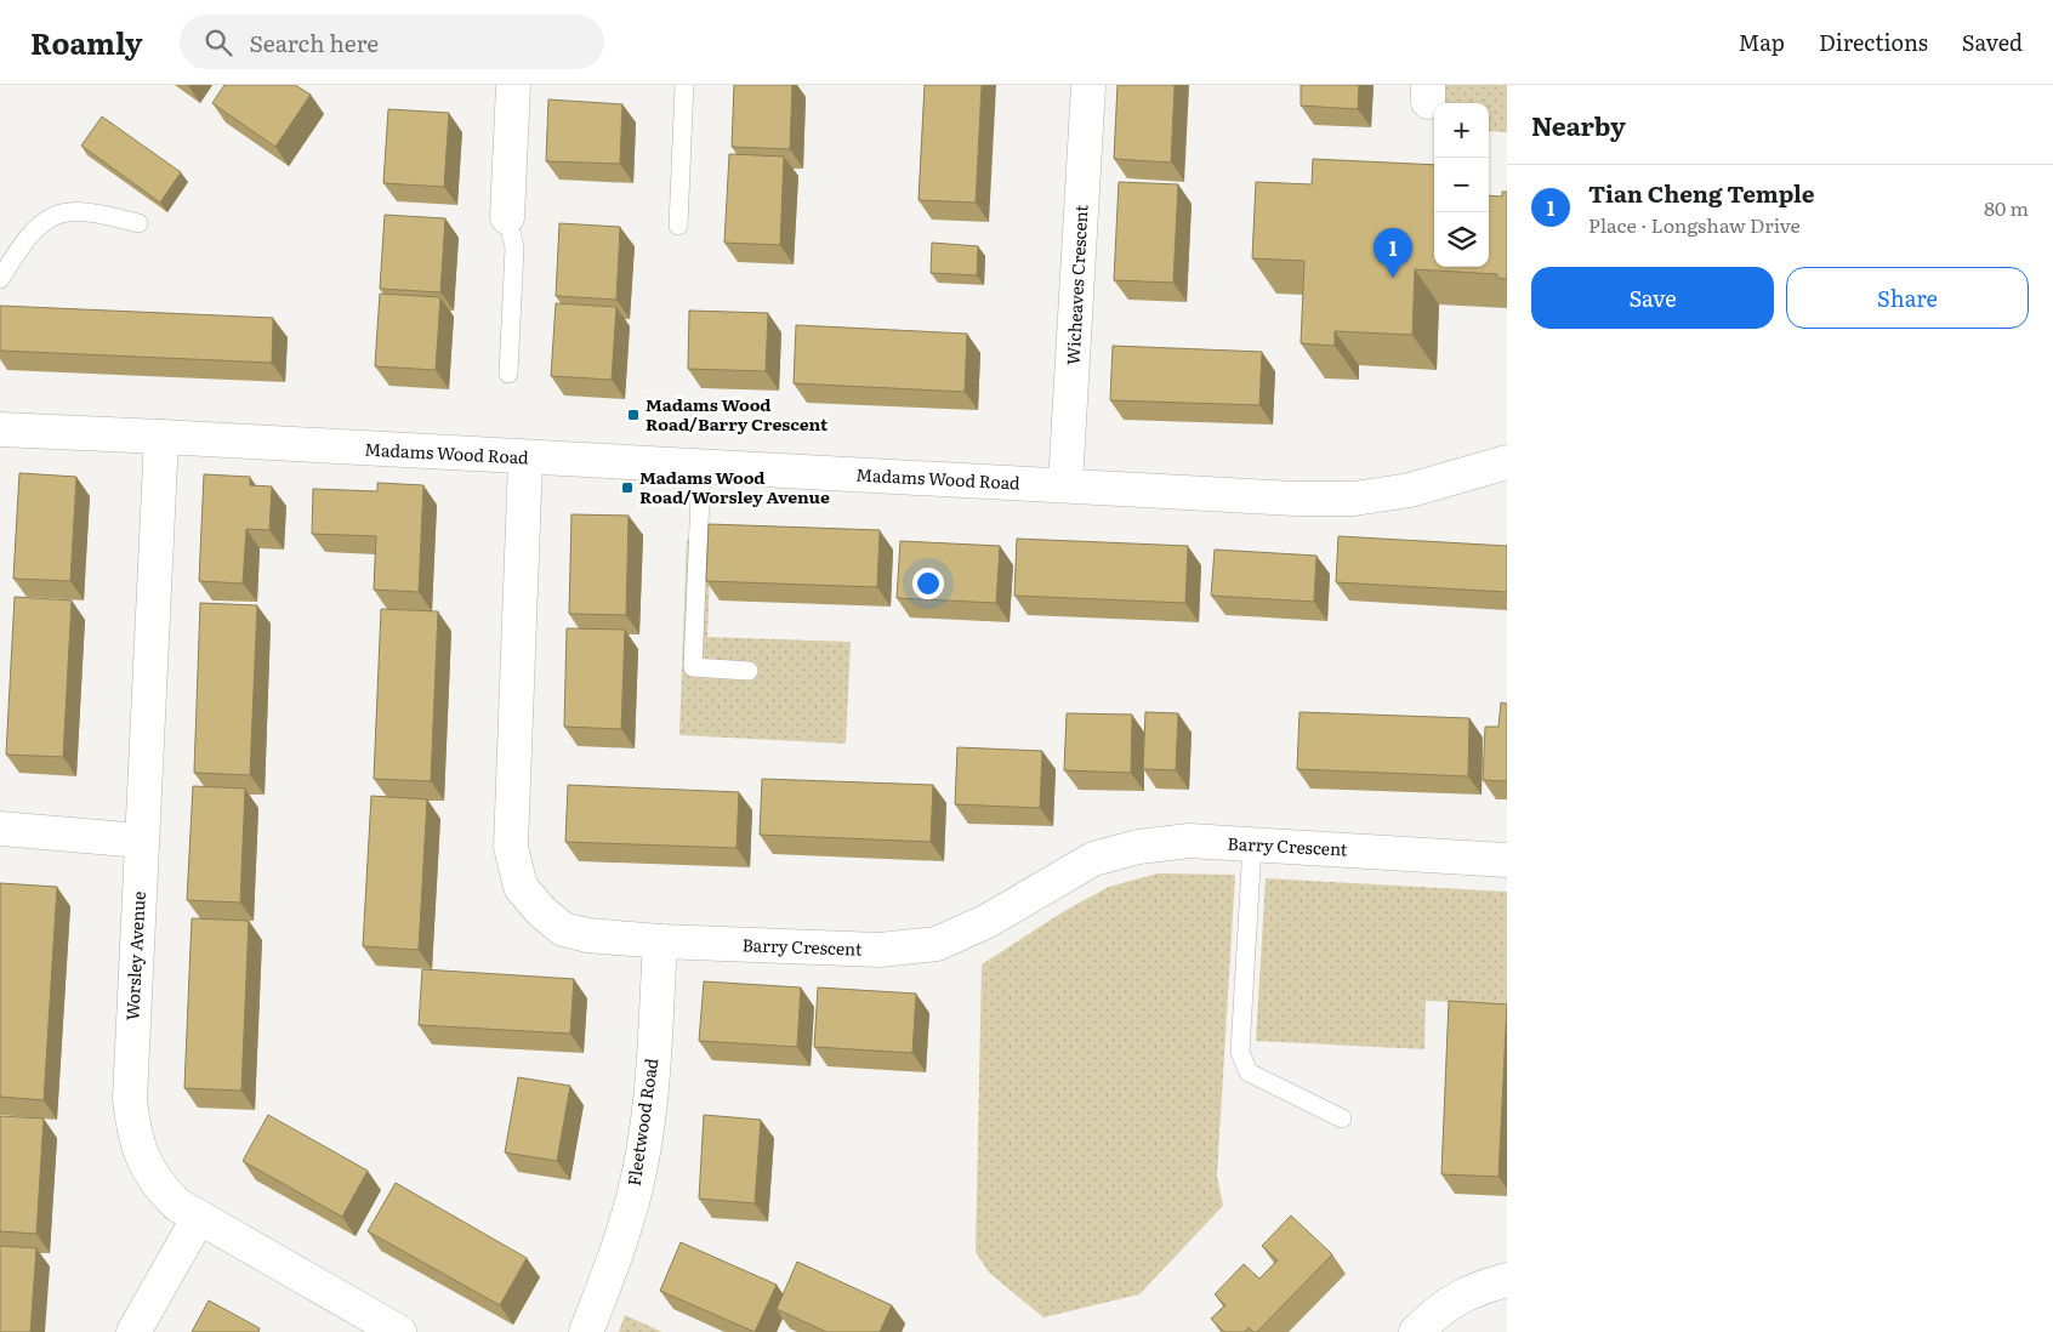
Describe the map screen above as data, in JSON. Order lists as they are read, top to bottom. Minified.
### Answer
{"streets":{"street":["Wicheaves Crescent","Madams Wood Road","Barry Crescent","Worsley Avenue","Fleetwood Road"]},"crossings":[["Wicheaves Crescent","Madams Wood Road"],["Madams Wood Road","Barry Crescent"],["Madams Wood Road","Worsley Avenue"],["Barry Crescent","Fleetwood Road"]],"places":{"transit":["Madams Wood Road/Barry Crescent","Madams Wood Road/Worsley Avenue"]},"page":{"header":"Roamly","search":"Search here","nav":["Map","Directions","Saved"],"heading":"Nearby","map_buttons":["+","−"],"list":[{"mark":"1","name":"Tian Cheng Temple","note":"Place · Longshaw Drive","value":"80 m"}],"pins":"1","buttons":["Save","Share"]}}
